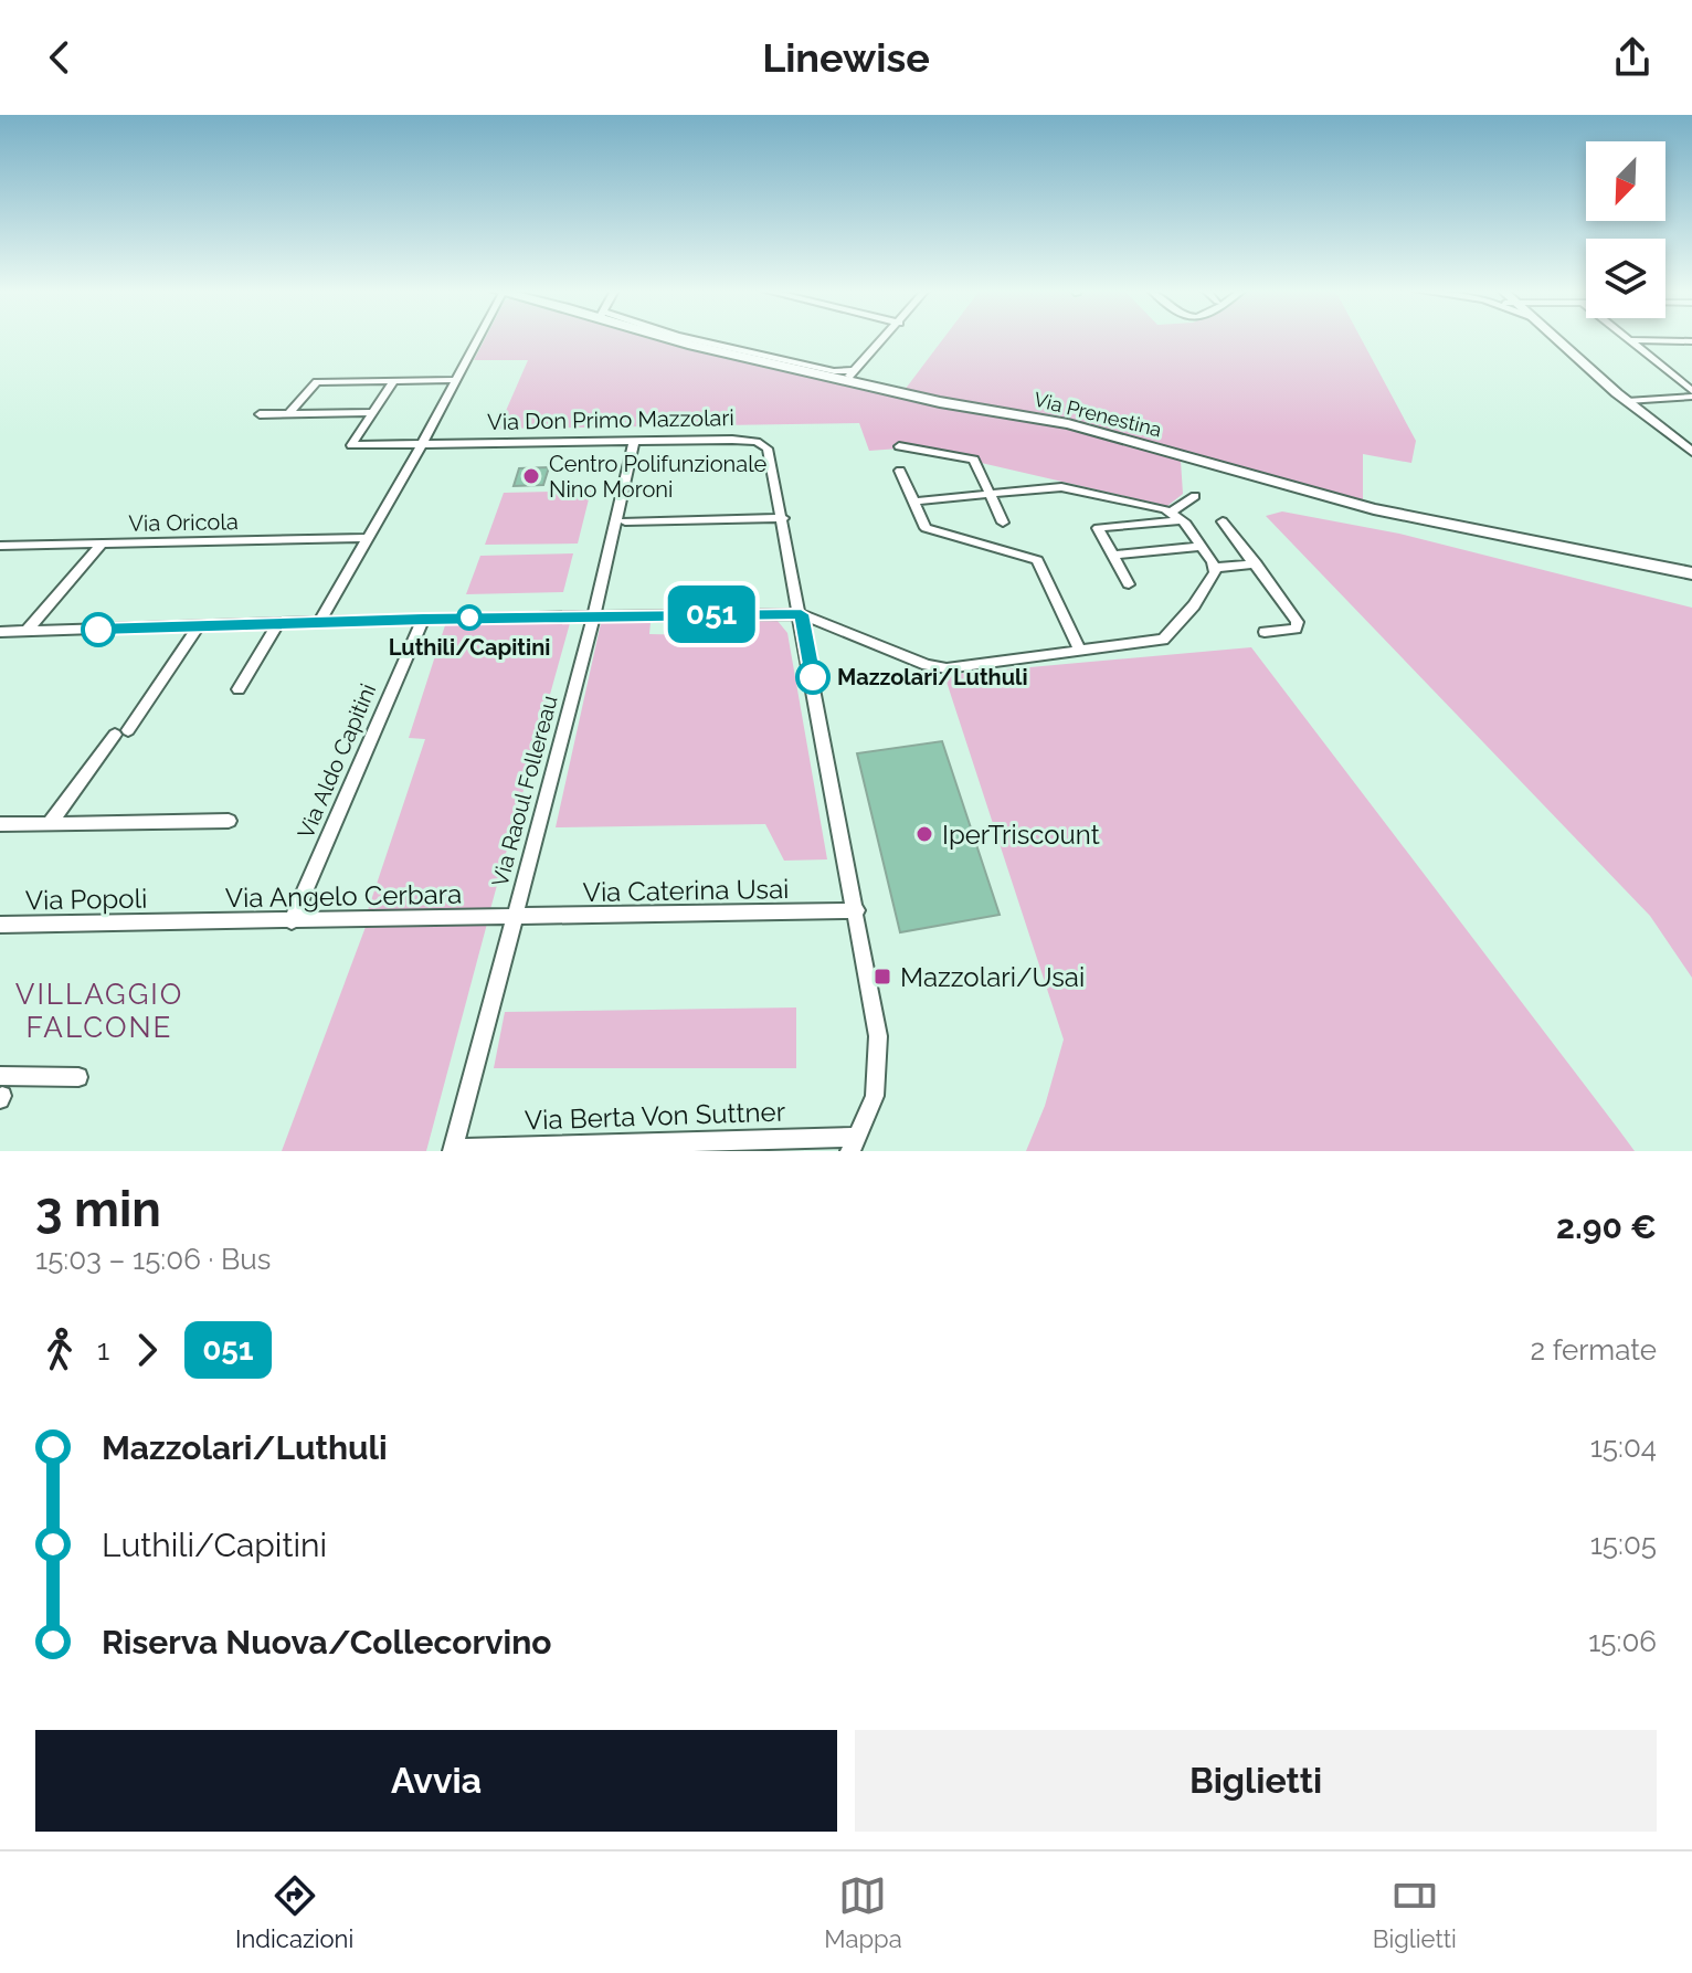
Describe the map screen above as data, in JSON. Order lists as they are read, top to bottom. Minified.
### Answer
{"streets":{"main road":["Via Prenestina"],"street":["Via Don Primo Mazzolari","Via Oricola","Via Aldo Capitini","Via Raoul Follereau","Via Caterina Usai","Via Angelo Cerbara","Via Popoli","Via Berta Von Suttner"]},"crossings":[["Via Don Primo Mazzolari","Via Raoul Follereau"],["Via Don Primo Mazzolari","Via Caterina Usai"],["Via Don Primo Mazzolari","Via Berta Von Suttner"],["Via Aldo Capitini","Via Angelo Cerbara"],["Via Raoul Follereau","Via Caterina Usai"],["Via Raoul Follereau","Via Angelo Cerbara"],["Via Raoul Follereau","Via Berta Von Suttner"],["Via Caterina Usai","Via Angelo Cerbara"],["Via Angelo Cerbara","Via Popoli"]],"districts":["VILLAGGIO FALCONE"],"places":{"other":["Centro Polifunzionale Nino Moroni","Luthili/Capitini","Mazzolari/Luthuli","IperTriscount"],"transit":["Mazzolari/Usai"]},"lines":["bus line 051"],"north":"bottom left","page":{"header":"Linewise","on_map":"051","heading":["3 min","15:03 – 15:06 · Bus","2.90 €"],"legs":["1","051","2 fermate"],"list":[{"name":"Mazzolari/Luthuli","value":"15:04"},{"name":"Luthili/Capitini","value":"15:05"},{"name":"Riserva Nuova/Collecorvino","value":"15:06"}],"buttons":["Avvia","Biglietti"],"tabs":["Indicazioni","Mappa","Biglietti"]}}
